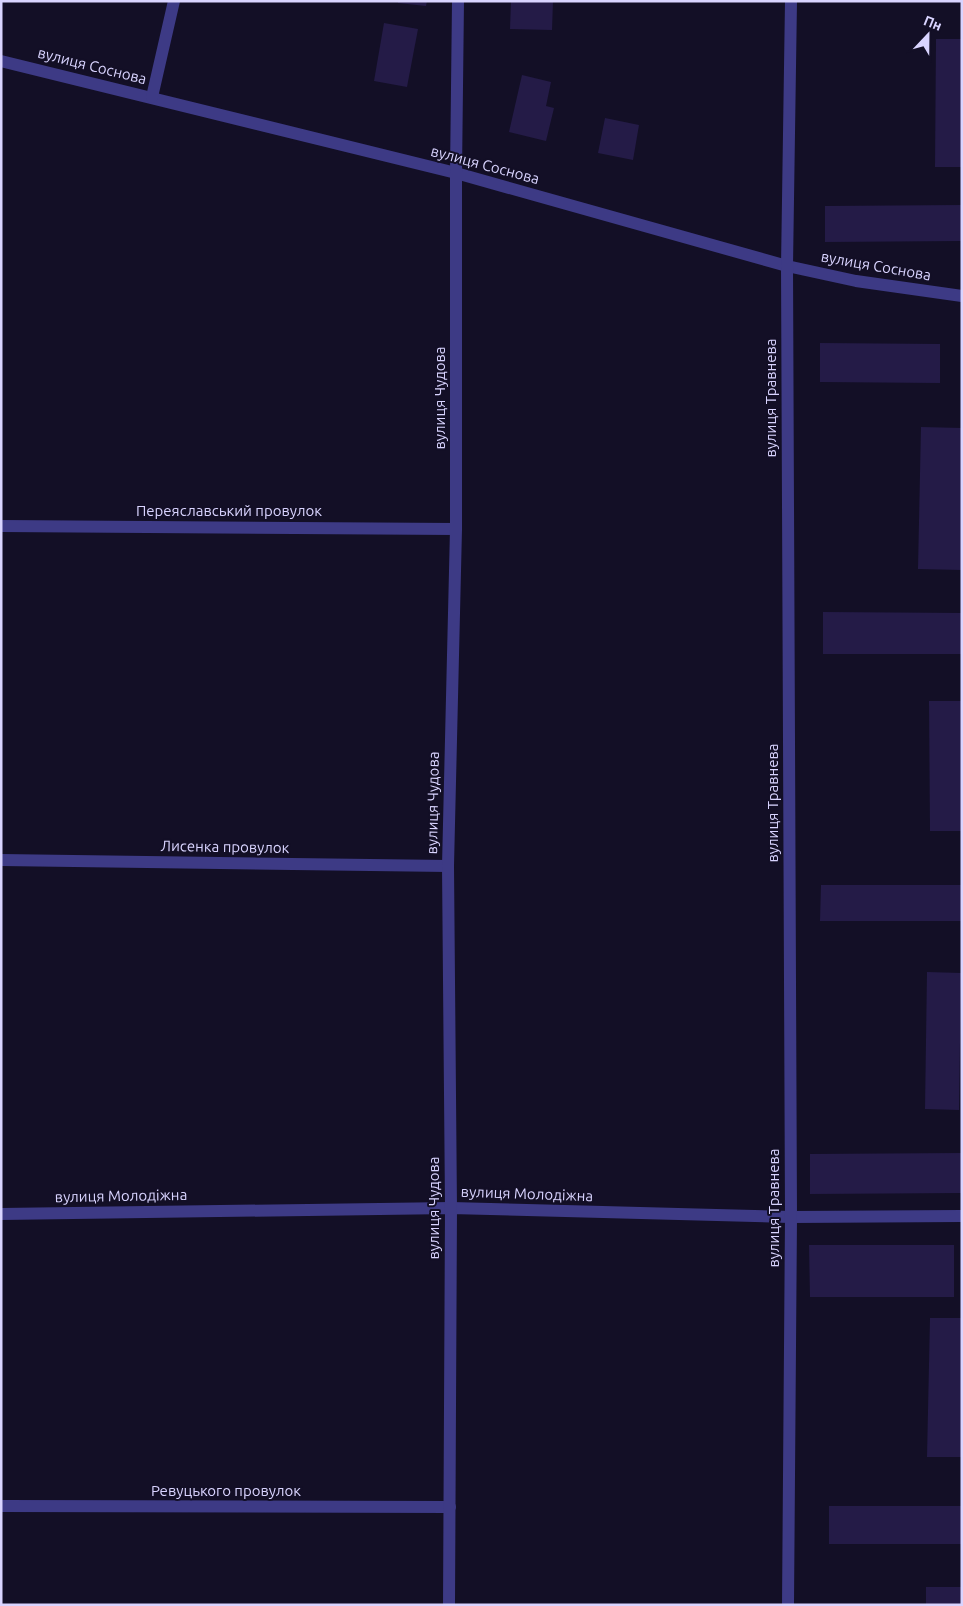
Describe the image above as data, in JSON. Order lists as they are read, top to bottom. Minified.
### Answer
{"streets":{"street":["вулиця Соснова","вулиця Чудова","вулиця Травнева","Переяславський провулок","Лисенка провулок","вулиця Молодіжна","Ревуцького провулок"]},"crossings":[["вулиця Соснова","вулиця Чудова"],["вулиця Соснова","вулиця Травнева"],["вулиця Чудова","Переяславський провулок"],["вулиця Чудова","Лисенка провулок"],["вулиця Чудова","вулиця Молодіжна"],["вулиця Чудова","Ревуцького провулок"],["вулиця Травнева","вулиця Молодіжна"]],"north":"top"}
